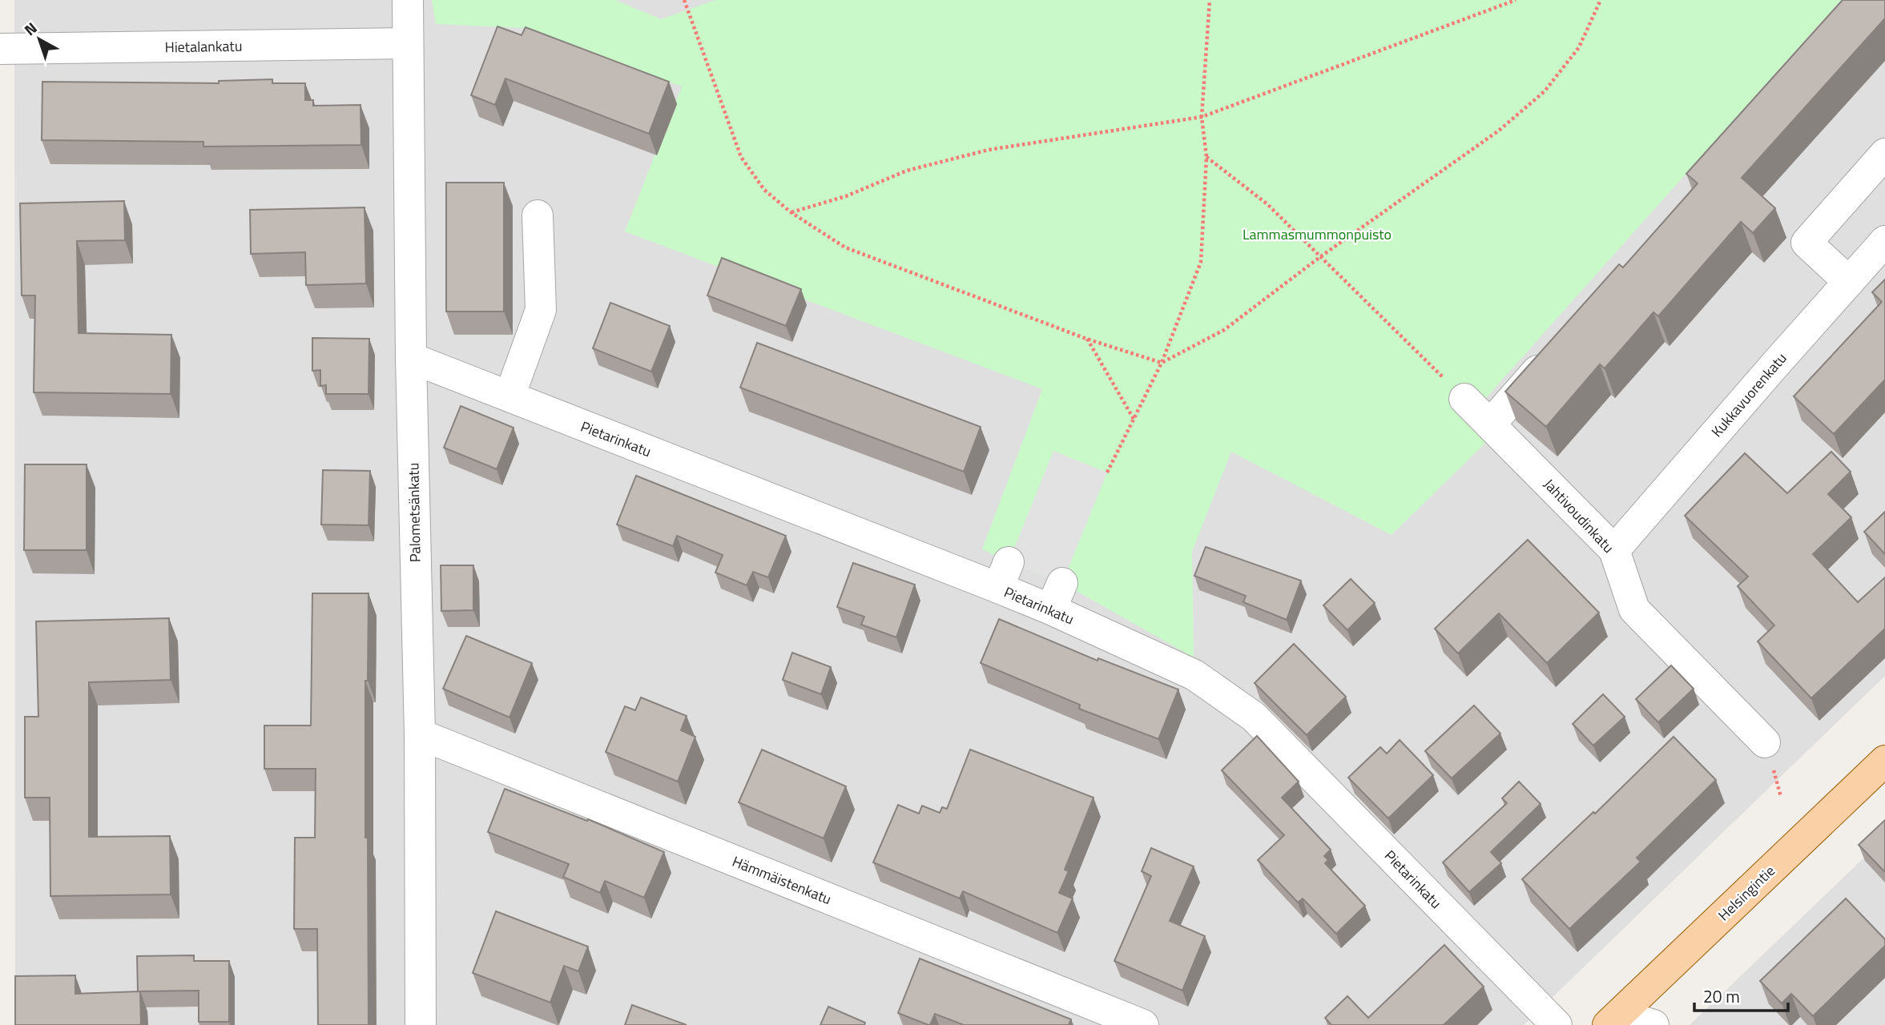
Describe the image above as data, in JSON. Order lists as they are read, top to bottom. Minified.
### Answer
{"streets":{"main road":["Helsingintie"],"street":["Hietalankatu","Kukkavuorenkatu","Pietarinkatu","Palometsänkatu","Jahtivoudinkatu","Hämmäistenkatu"]},"crossings":[["Hietalankatu","Palometsänkatu"],["Kukkavuorenkatu","Jahtivoudinkatu"],["Pietarinkatu","Palometsänkatu"],["Palometsänkatu","Hämmäistenkatu"]],"parks":["Lammasmummonpuisto"],"scale_bar":"20 m","north":"top left"}
